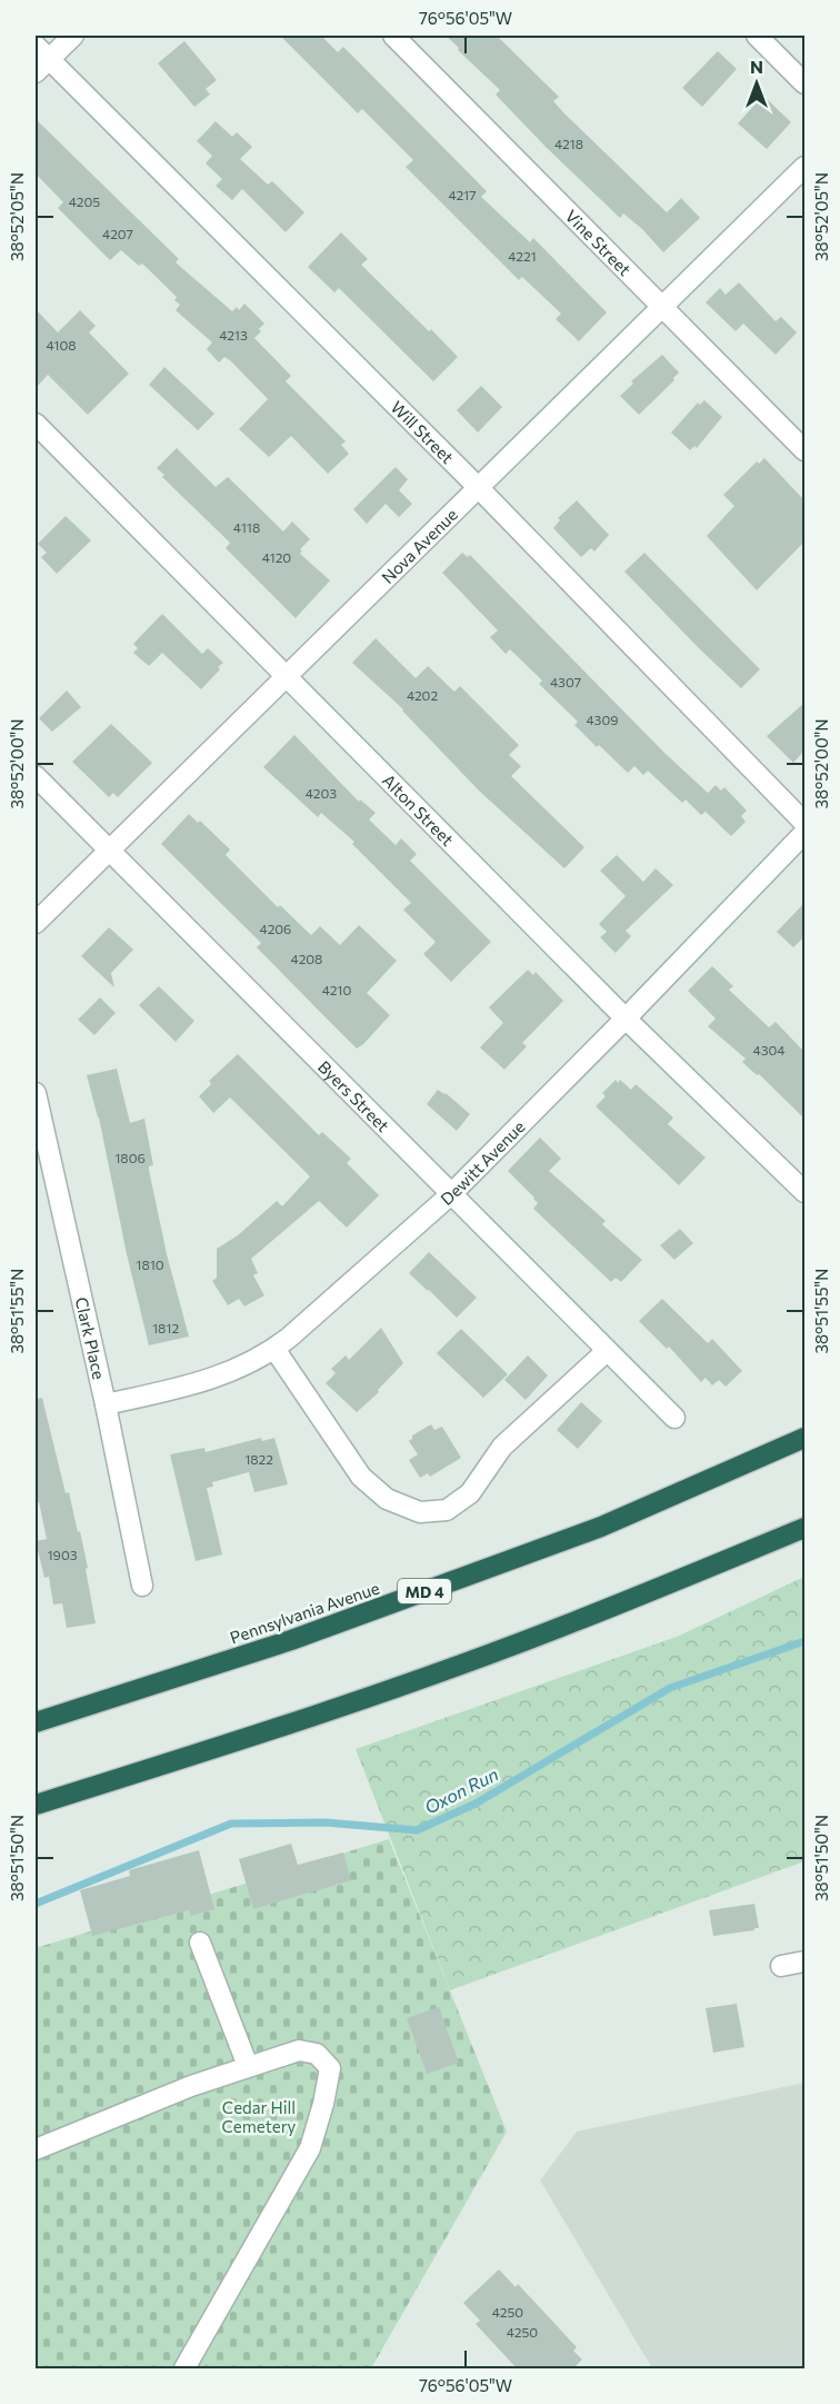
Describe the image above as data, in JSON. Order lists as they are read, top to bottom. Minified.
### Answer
{"streets":{"highway":["MD 4","Pennsylvania Avenue"],"street":["Vine Street","Will Street","Nova Avenue","Alton Street","Byers Street","Dewitt Avenue","Clark Place"]},"crossings":[["Vine Street","Nova Avenue"],["Will Street","Nova Avenue"],["Nova Avenue","Alton Street"],["Nova Avenue","Byers Street"],["Alton Street","Dewitt Avenue"],["Byers Street","Dewitt Avenue"],["Dewitt Avenue","Clark Place"]],"water":["Oxon Run"],"parks":["Cedar Hill Cemetery"],"house_numbers":["4218","4217","4205","4207","4221","4213","4108","4118","4120","4307","4202","4309","4203","4206","4208","4210","4304","1806","1810","1812","1822","1903","4250","4250"],"north":"top","coordinates":["76°56'05\"W","38°52'05\"N","38°52'00\"N","38°51'55\"N","38°51'50\"N"]}
